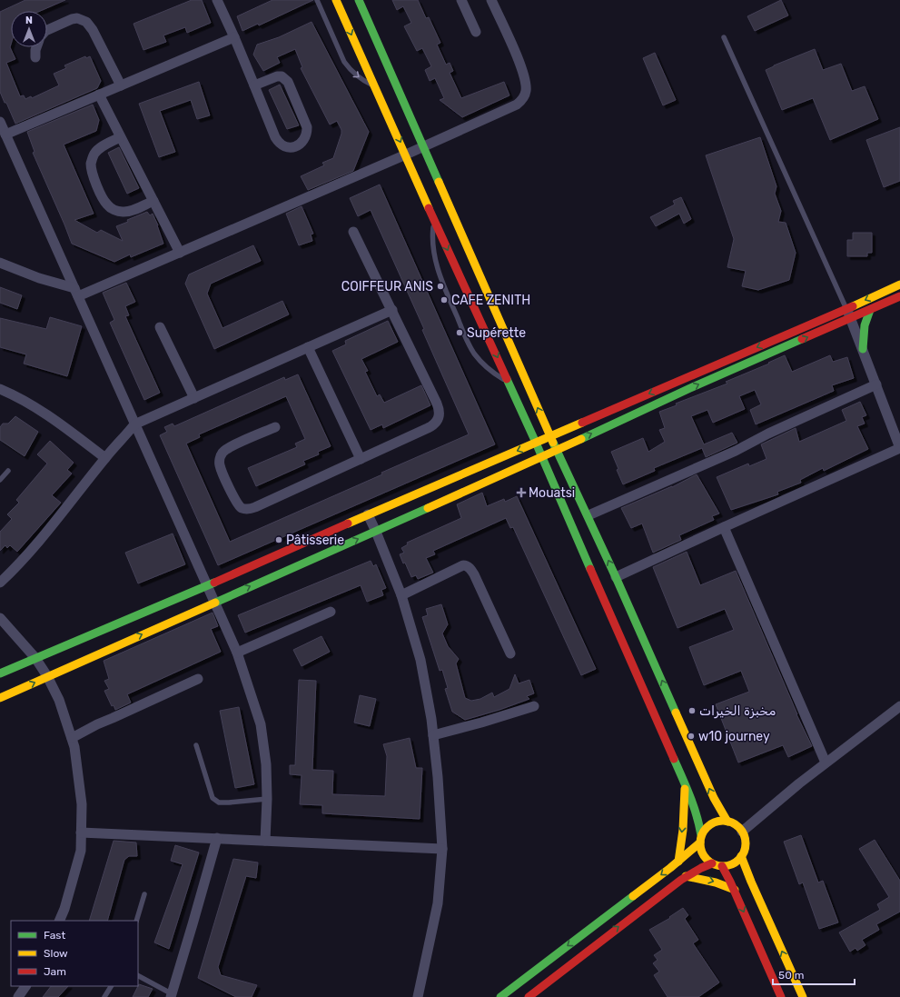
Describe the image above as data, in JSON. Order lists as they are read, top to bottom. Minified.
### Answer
{"places":{"other":["COIFFEUR ANIS","CAFE ZENITH","Supérette","Pâtisserie","مخبزة الخيرات","w10 journey"],"health":["Mouatsi"]},"legend":["Fast","Slow","Jam"],"scale_bar":"50 m","north":"top"}
